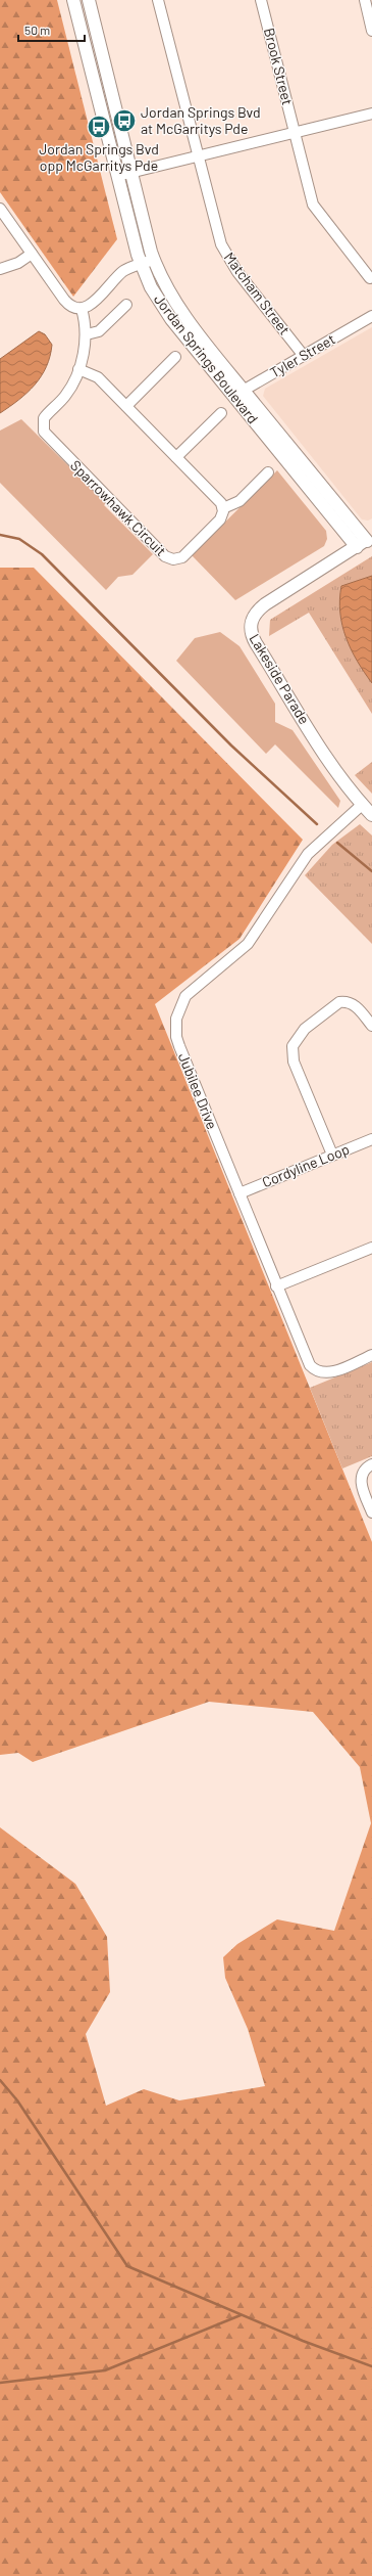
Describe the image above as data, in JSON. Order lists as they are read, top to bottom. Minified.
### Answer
{"streets":{"street":["Brook Street","Matcham Street","Tyler Street","Jordan Springs Boulevard","Sparrowhawk Circuit","Lakeside Parade","Jubilee Drive","Cordyline Loop"]},"crossings":[["Matcham Street","Tyler Street"],["Tyler Street","Jordan Springs Boulevard"],["Jordan Springs Boulevard","Lakeside Parade"],["Lakeside Parade","Jubilee Drive"],["Jubilee Drive","Cordyline Loop"]],"places":{"bus stop":["Jordan Springs Bvd at McGarritys Pde","Jordan Springs Bvd opp McGarritys Pde"]},"scale_bar":"50 m"}
